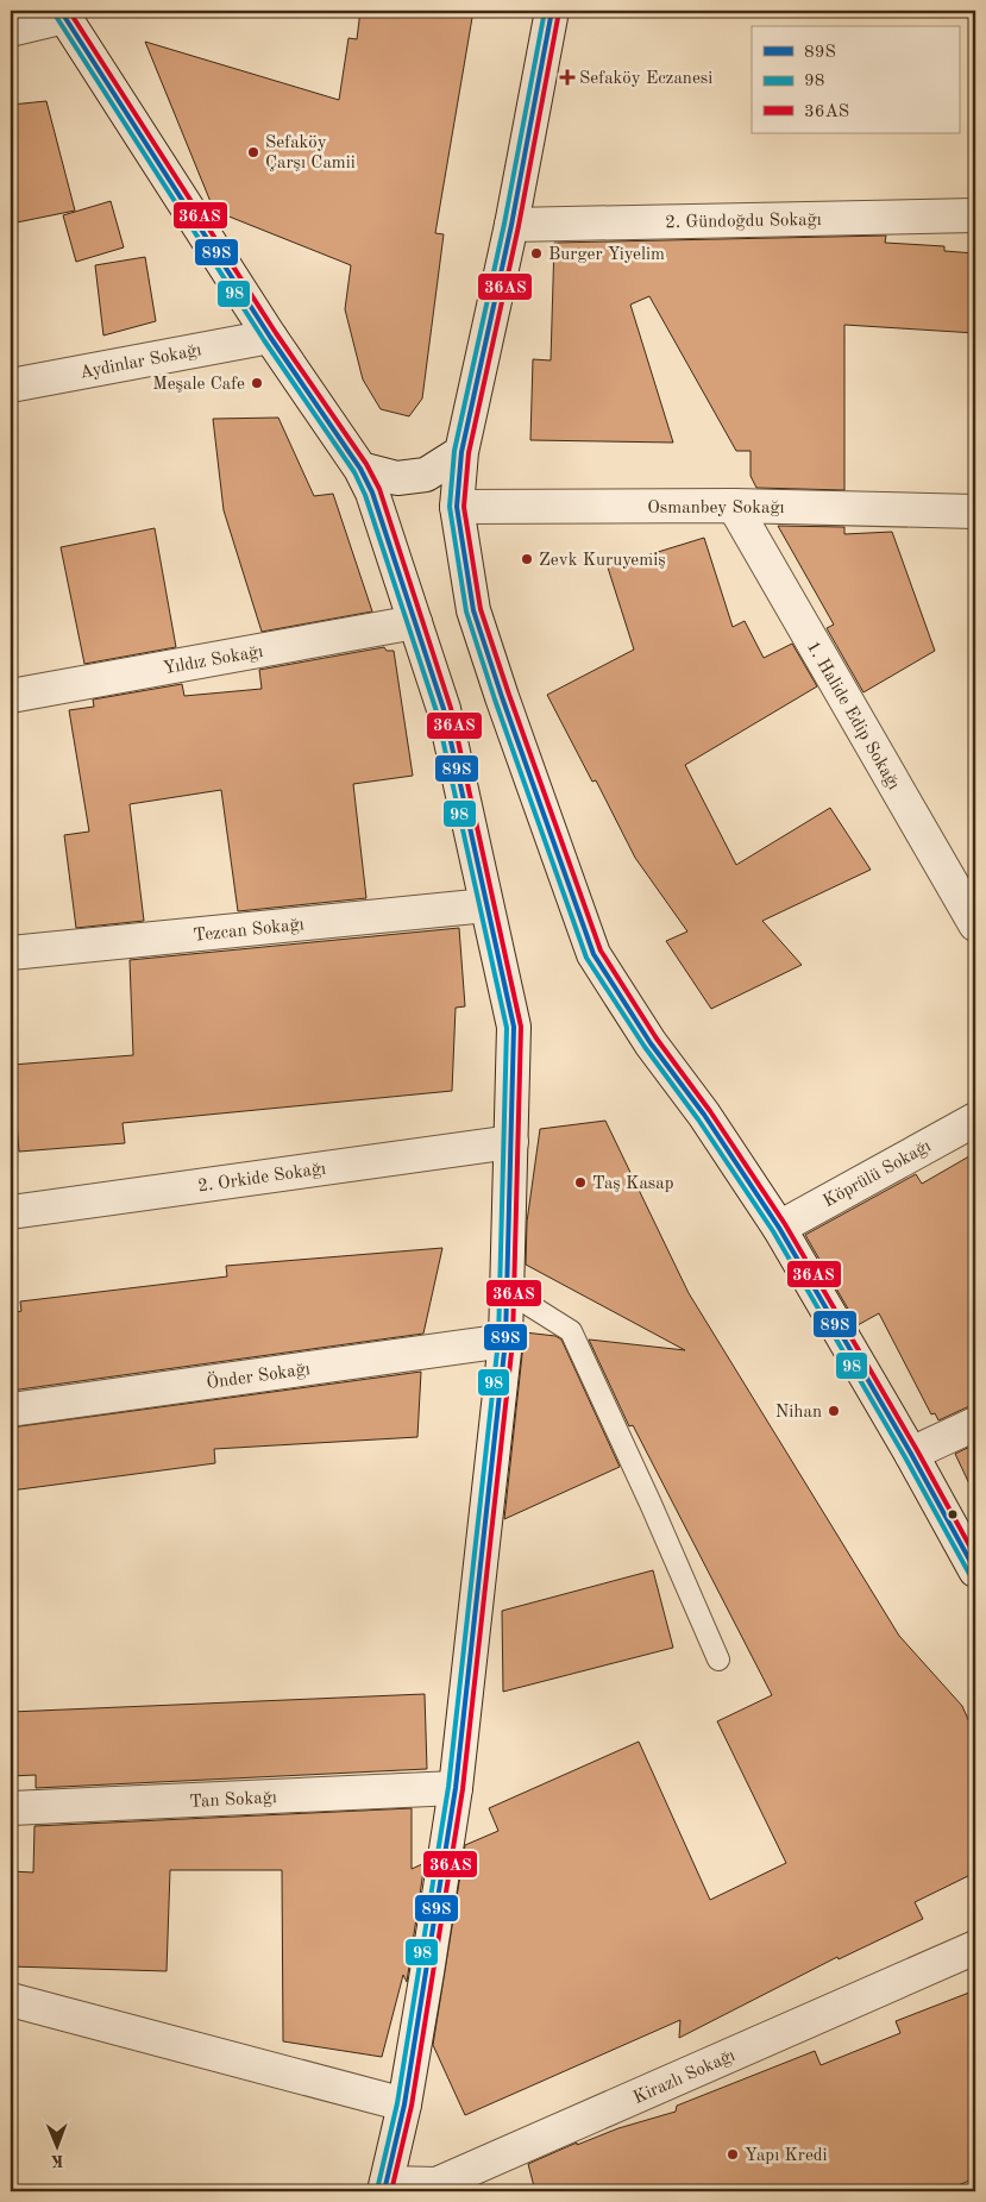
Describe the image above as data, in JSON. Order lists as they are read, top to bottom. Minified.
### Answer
{"streets":{"street":["2. Gündoğdu Sokağı","Aydinlar Sokağı","Osmanbey Sokağı","Yıldız Sokağı","1. Halide Edip Sokağı","Tezcan Sokağı","Köprülü Sokağı","2. Orkide Sokağı","Önder Sokağı","Tan Sokağı","Kirazlı Sokağı"]},"crossings":[["Osmanbey Sokağı","1. Halide Edip Sokağı"]],"places":{"health":["Sefaköy Eczanesi"],"other":["Sefaköy Çarşı Camii","Burger Yiyelim","Meşale Cafe","Zevk Kuruyemiş","Taş Kasap","Nihan","Yapı Kredi"]},"lines":["transit line 89S","transit line 98","transit line 36AS"],"legend":["89S","98","36AS"],"north":"bottom"}
